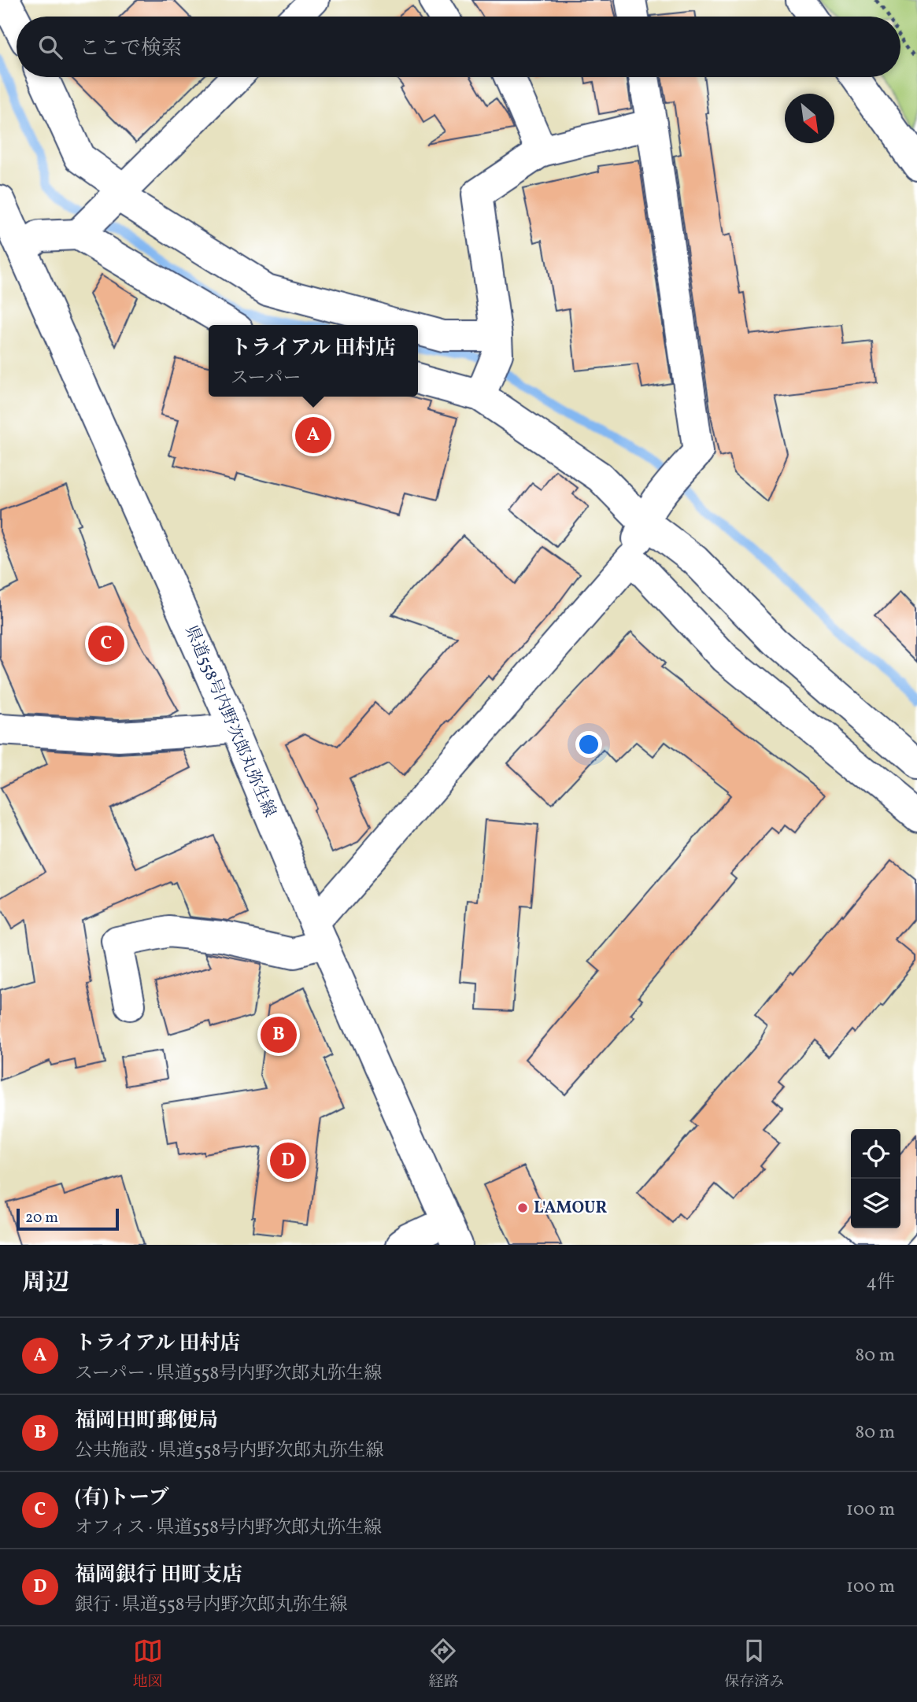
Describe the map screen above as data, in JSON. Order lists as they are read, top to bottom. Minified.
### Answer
{"streets":{"street":["県道558号内野次郎丸弥生線"]},"places":["L'AMOUR"],"scale_bar":"20 m","north":"bottom right","page":{"search":"ここで検索","popup":["トライアル 田村店","スーパー"],"pins":["A","C","B","D"],"scale":"20 m","heading":["周辺","4件"],"list":[{"mark":"A","name":"トライアル 田村店","note":"スーパー · 県道558号内野次郎丸弥生線","value":"80 m"},{"mark":"B","name":"福岡田町郵便局","note":"公共施設 · 県道558号内野次郎丸弥生線","value":"80 m"},{"mark":"C","name":"(有)トーブ","note":"オフィス · 県道558号内野次郎丸弥生線","value":"100 m"},{"mark":"D","name":"福岡銀行 田町支店","note":"銀行 · 県道558号内野次郎丸弥生線","value":"100 m"}],"nav":["地図","経路","保存済み"]}}
